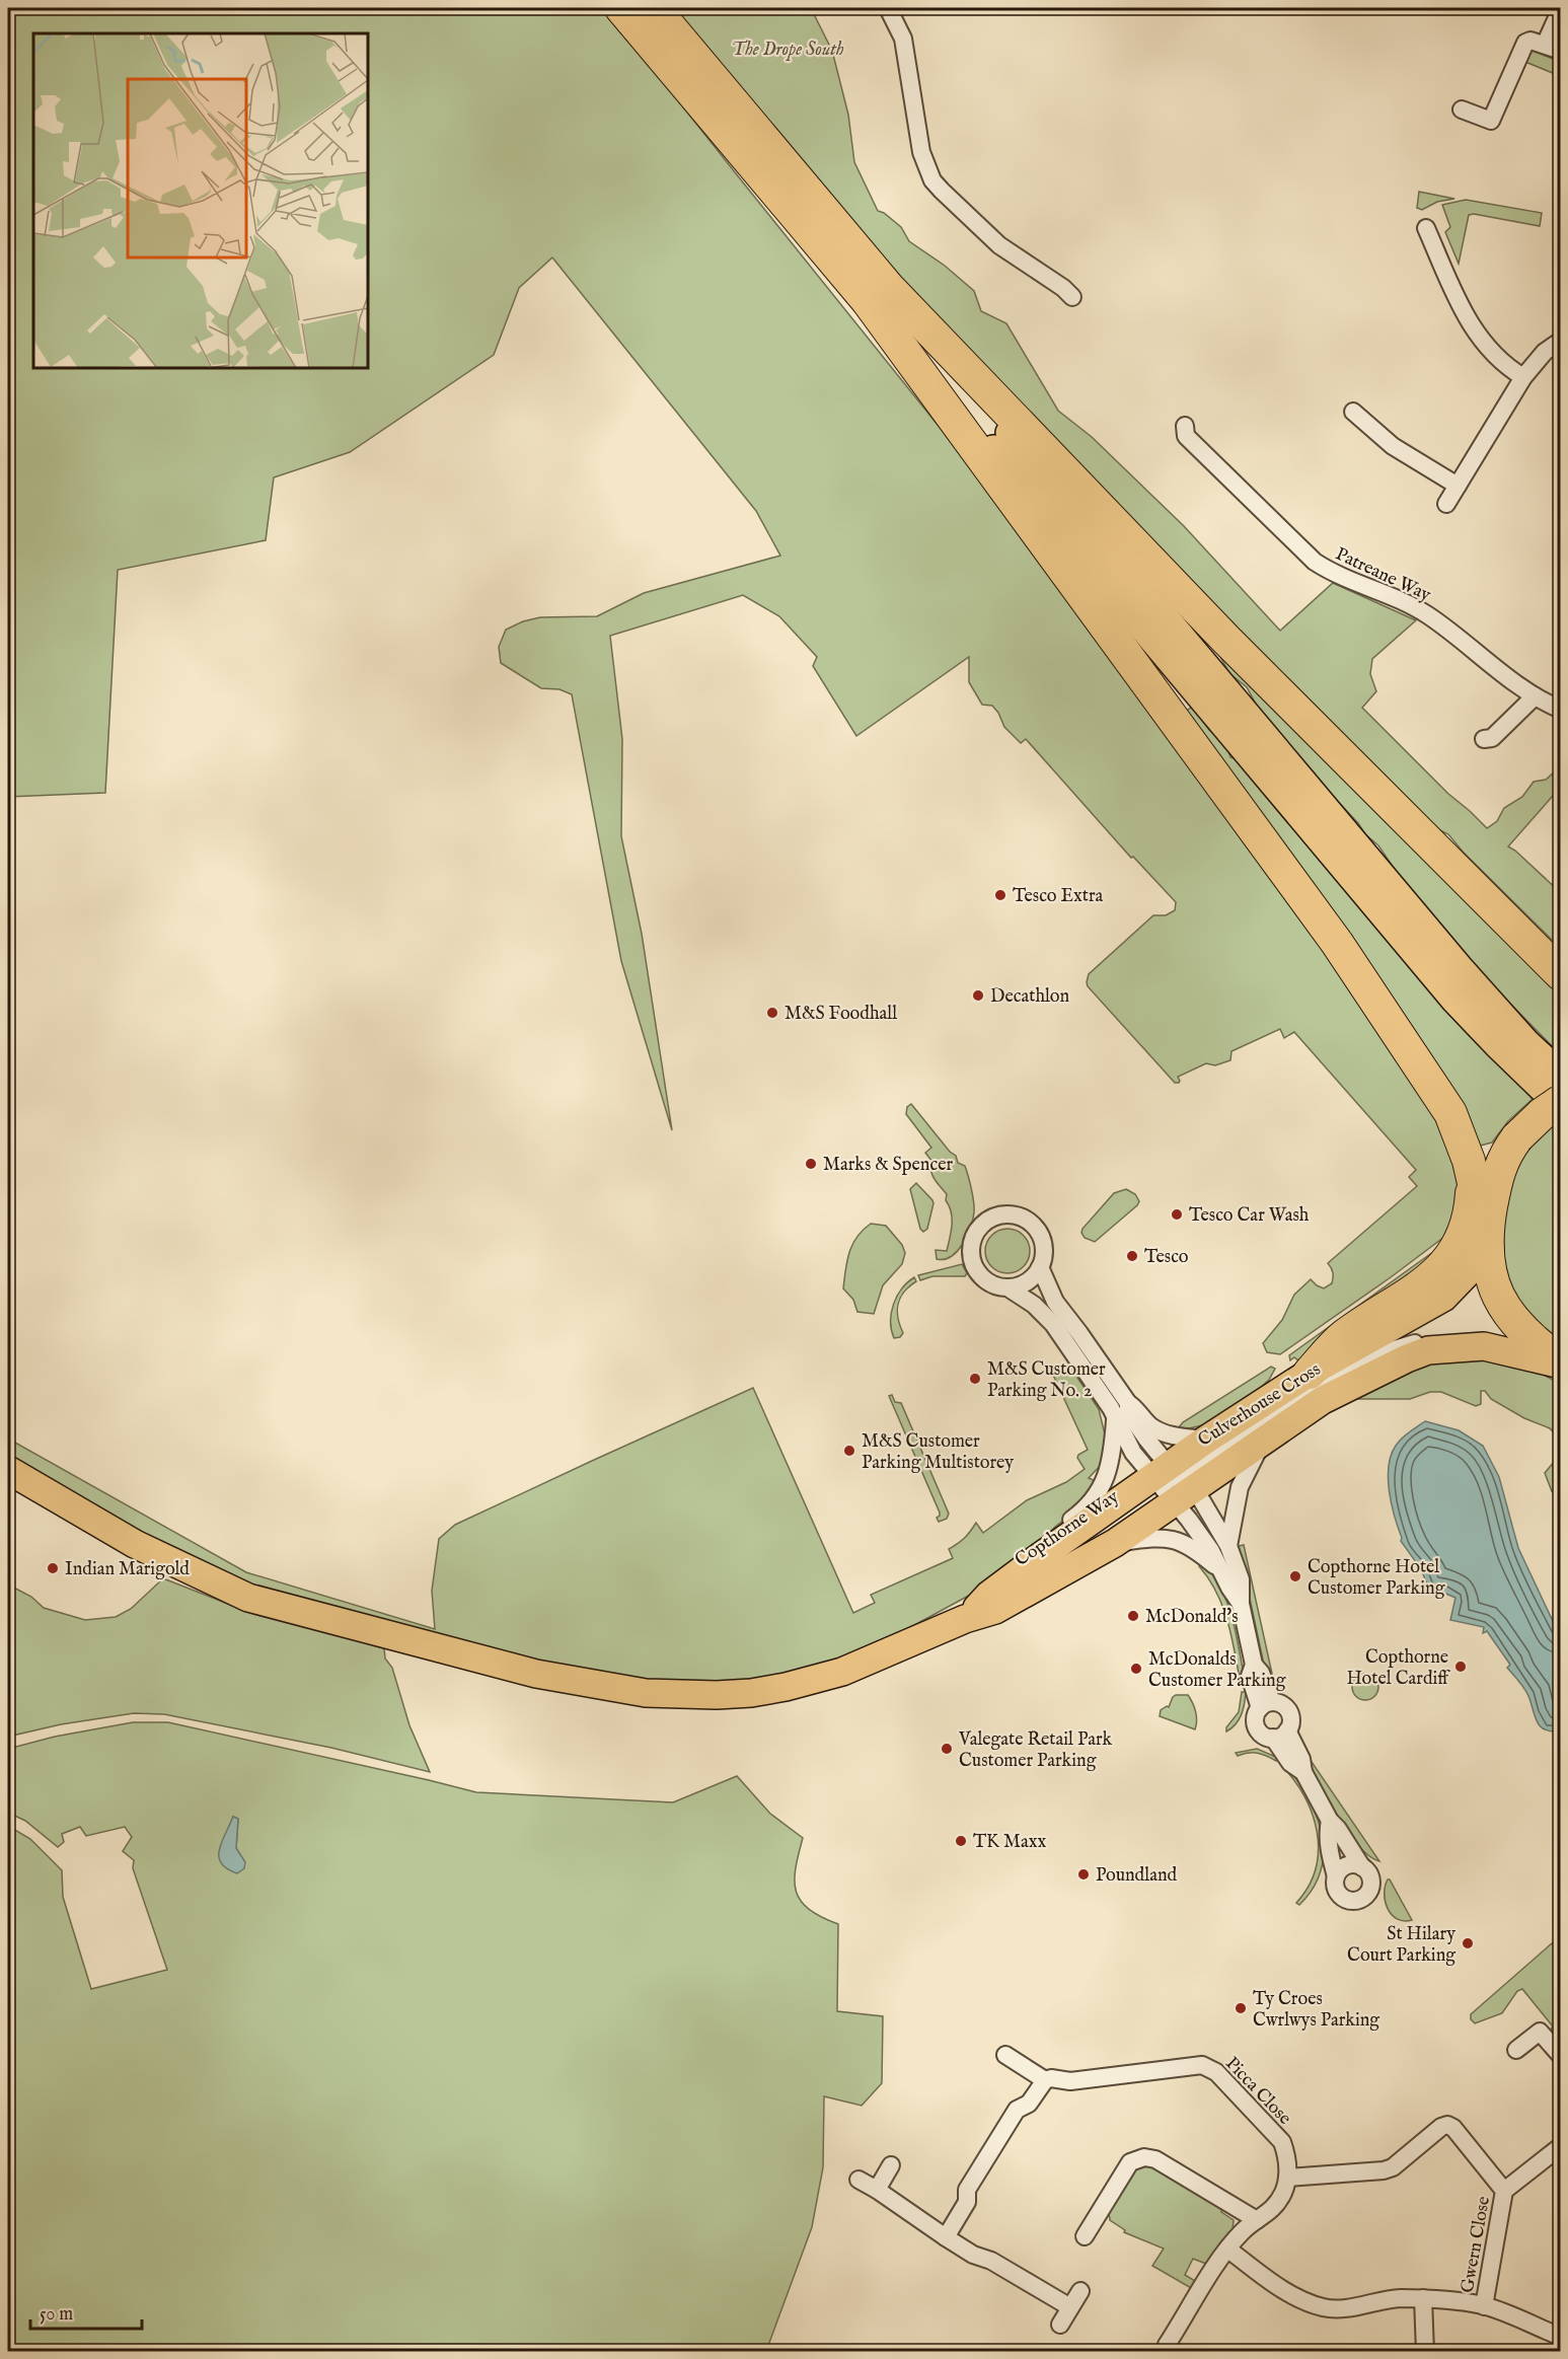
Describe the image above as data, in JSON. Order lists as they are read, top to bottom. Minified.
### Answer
{"streets":{"street":["Patreane Way","Culverhouse Cross","Copthorne Way","Picca Close","Gwern Close"]},"crossings":[["Culverhouse Cross","Copthorne Way"],["Picca Close","Gwern Close"]],"parks":["The Drope South"],"places":["Tesco Extra","Decathlon","M&S Foodhall","Marks & Spencer","Tesco Car Wash","Tesco","M&S Customer Parking No. 2","M&S Customer Parking Multistorey","Indian Marigold","Copthorne Hotel Customer Parking","McDonald's","Copthorne Hotel Cardiff","McDonalds Customer Parking","Valegate Retail Park Customer Parking","TK Maxx","Poundland","St Hilary Court Parking","Ty Croes Cwrlwys Parking"],"scale_bar":"50 m"}
